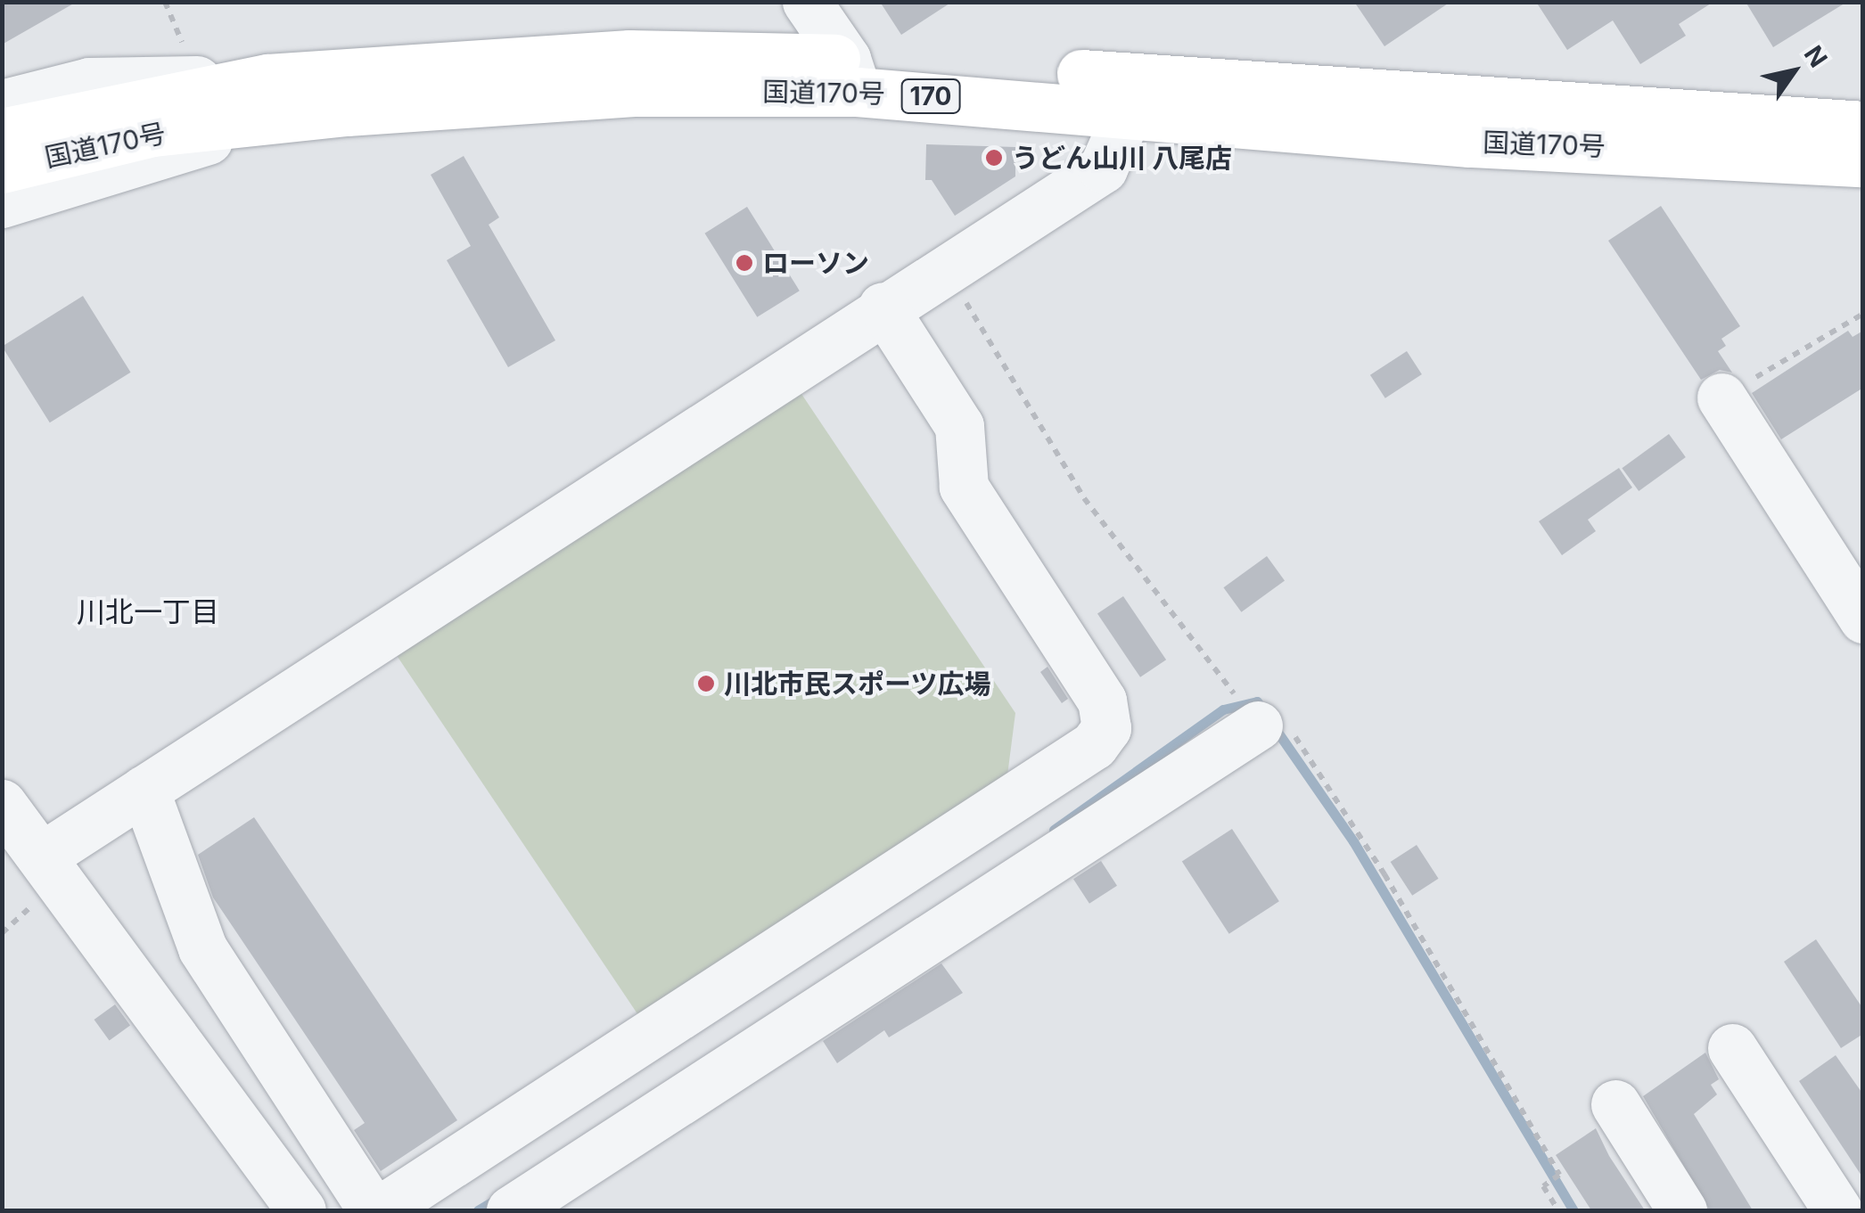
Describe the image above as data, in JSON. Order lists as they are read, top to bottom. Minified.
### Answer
{"streets":{"highway":["国道170号","170"]},"districts":["川北一丁目"],"places":["うどん山川 八尾店","ローソン","川北市民スポーツ広場"],"north":"top right"}
